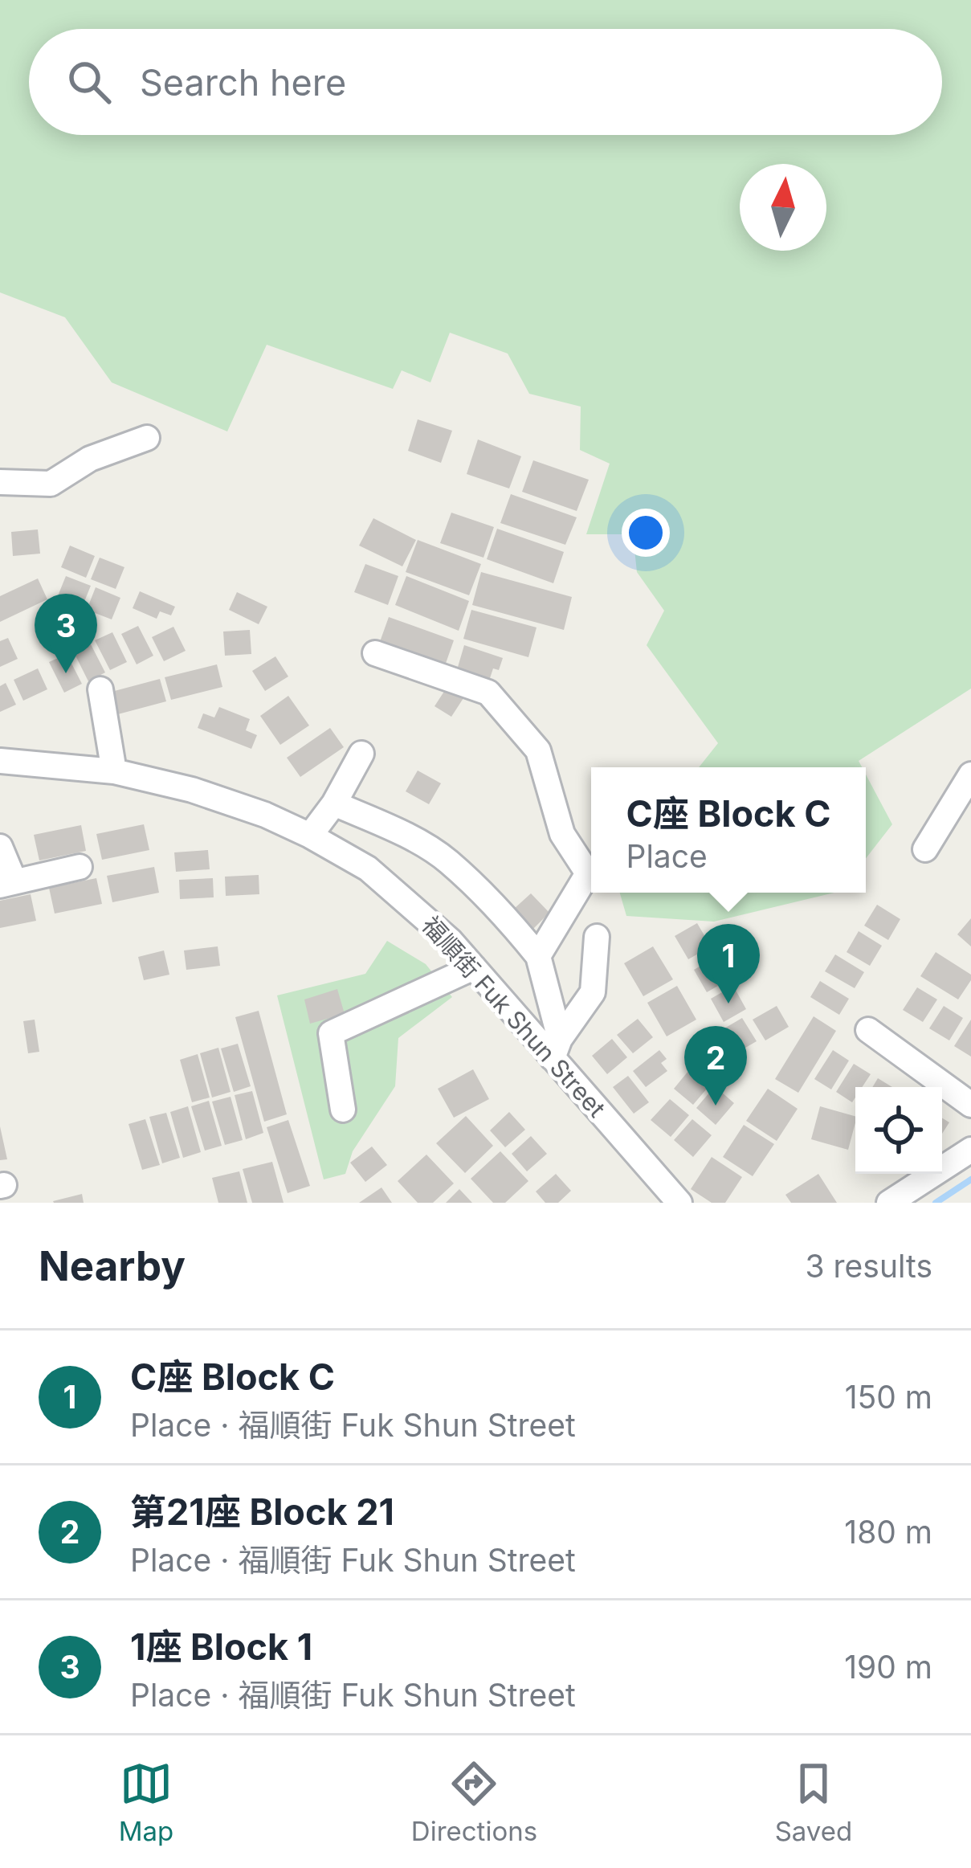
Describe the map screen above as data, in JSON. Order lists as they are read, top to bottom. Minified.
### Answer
{"streets":{"street":["福順街 Fuk Shun Street"]},"north":"top","page":{"search":"Search here","pins":["3","1","2"],"popup":["C座 Block C","Place"],"heading":["Nearby","3 results"],"list":[{"mark":"1","name":"C座 Block C","note":"Place · 福順街 Fuk Shun Street","value":"150 m"},{"mark":"2","name":"第21座 Block 21","note":"Place · 福順街 Fuk Shun Street","value":"180 m"},{"mark":"3","name":"1座 Block 1","note":"Place · 福順街 Fuk Shun Street","value":"190 m"}],"nav":["Map","Directions","Saved"]}}
